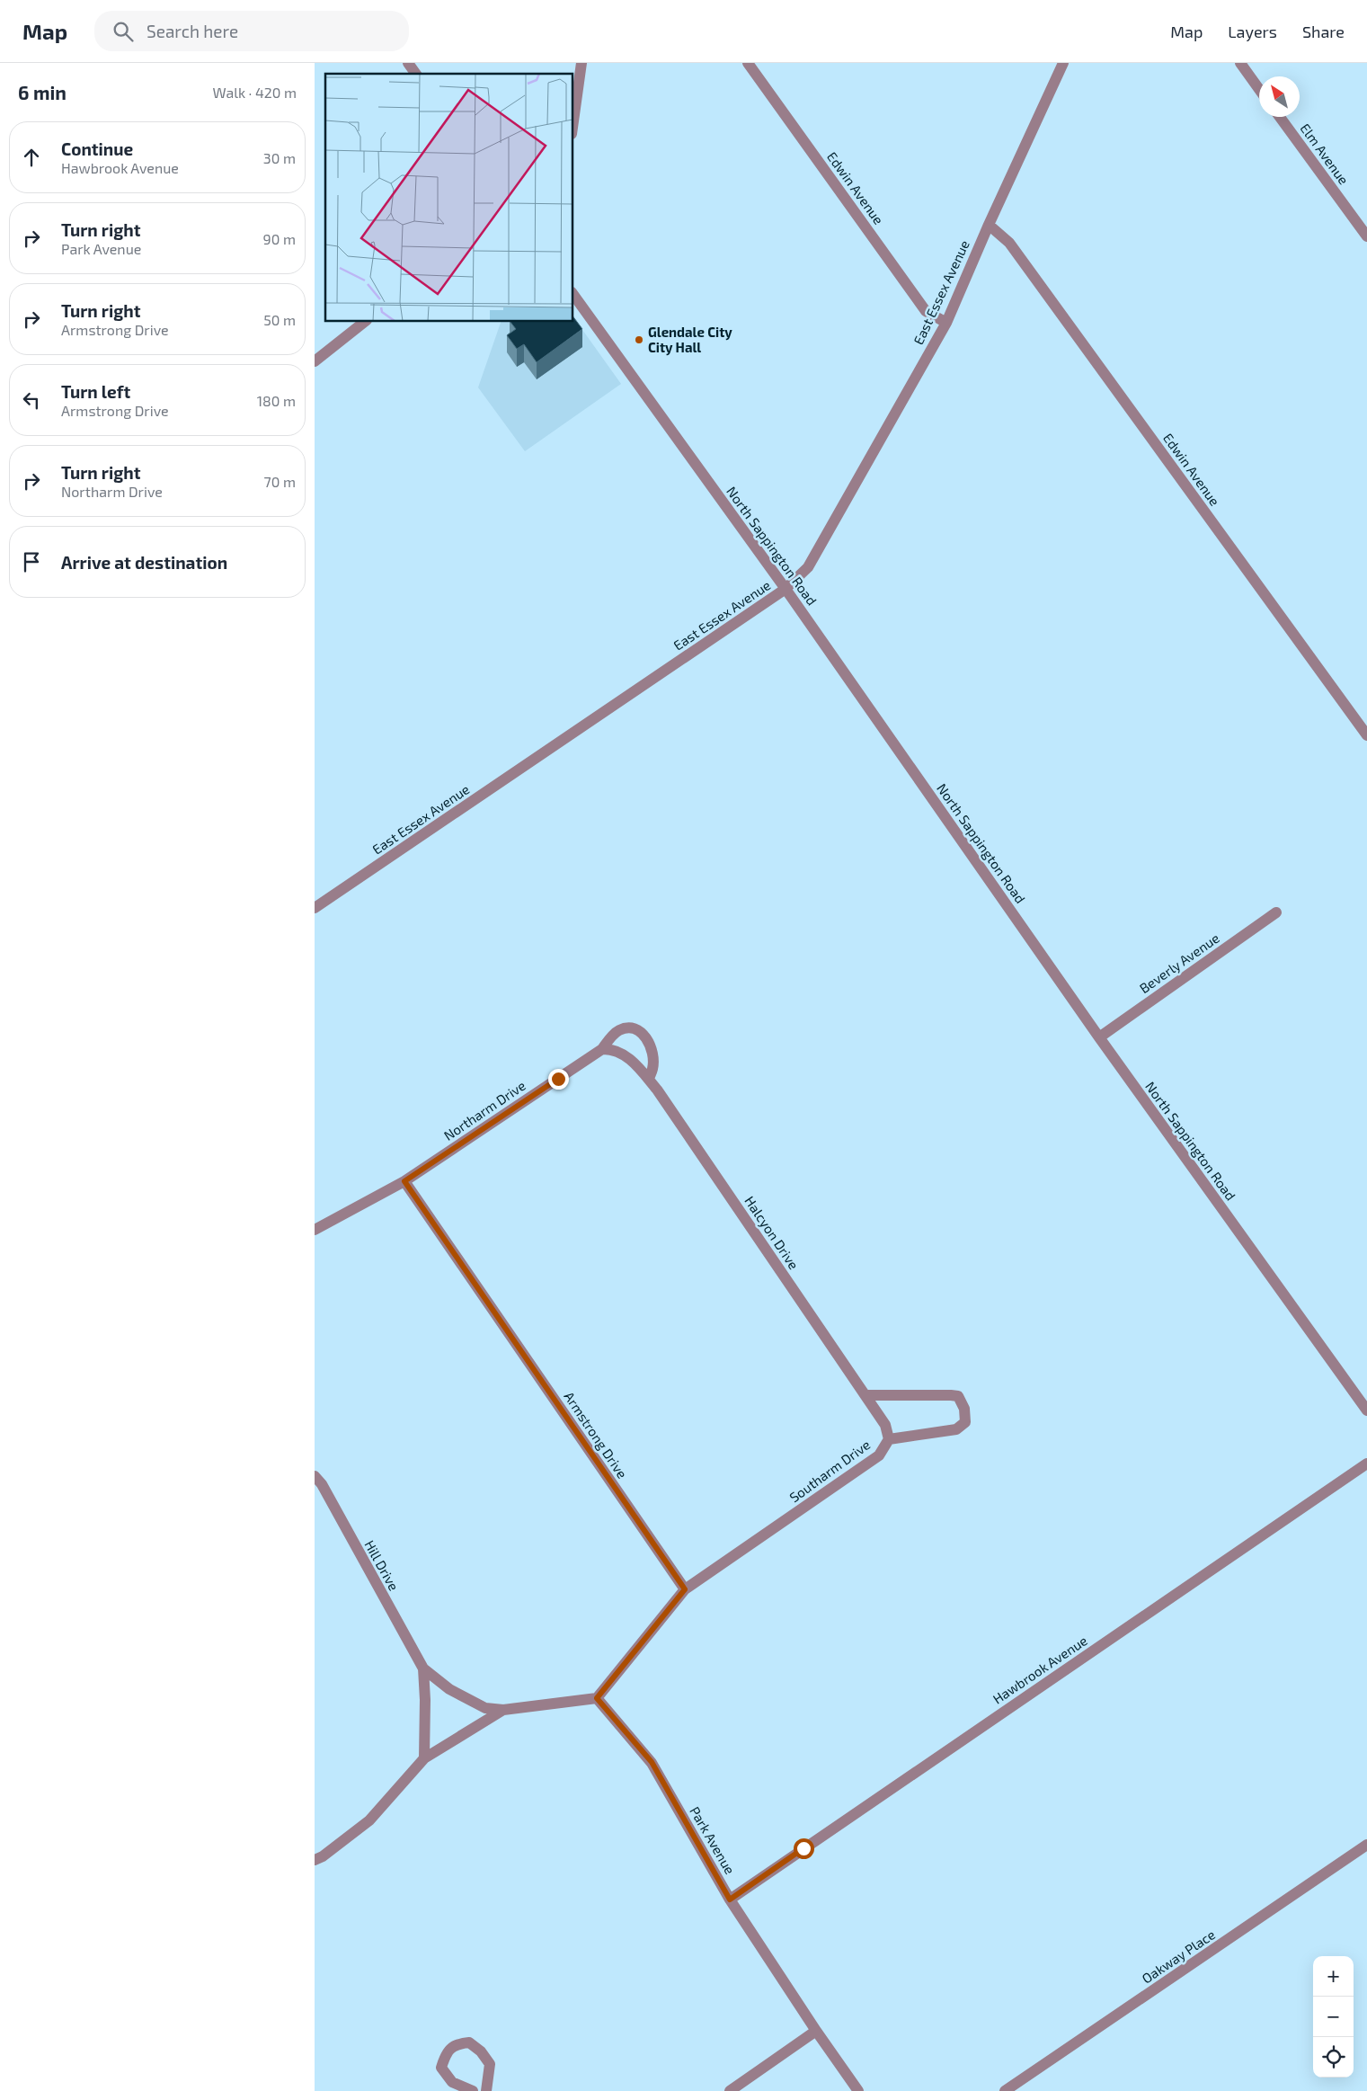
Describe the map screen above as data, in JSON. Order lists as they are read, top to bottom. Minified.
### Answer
{"streets":{"street":["Elm Avenue","Edwin Avenue","East Essex Avenue","North Sappington Road","Beverly Avenue","Northarm Drive","Halcyon Drive","Armstrong Drive","Southarm Drive","Hill Drive","Hawbrook Avenue","Park Avenue","Oakway Place"]},"crossings":[["Edwin Avenue","East Essex Avenue"],["East Essex Avenue","North Sappington Road"],["North Sappington Road","Beverly Avenue"],["Northarm Drive","Halcyon Drive"],["Northarm Drive","Armstrong Drive"],["Halcyon Drive","Southarm Drive"],["Armstrong Drive","Southarm Drive"],["Hill Drive","Park Avenue"],["Hawbrook Avenue","Park Avenue"]],"places":["Glendale City City Hall"],"north":"top left","page":{"header":"Map","search":"Search here","nav":["Map","Layers","Share"],"heading":["6 min","Walk · 420 m"],"list":[["Continue","Hawbrook Avenue","30 m"],["Turn right","Park Avenue","90 m"],["Turn right","Armstrong Drive","50 m"],["Turn left","Armstrong Drive","180 m"],["Turn right","Northarm Drive","70 m"],"Arrive at destination"],"map_buttons":["+","−"]}}
